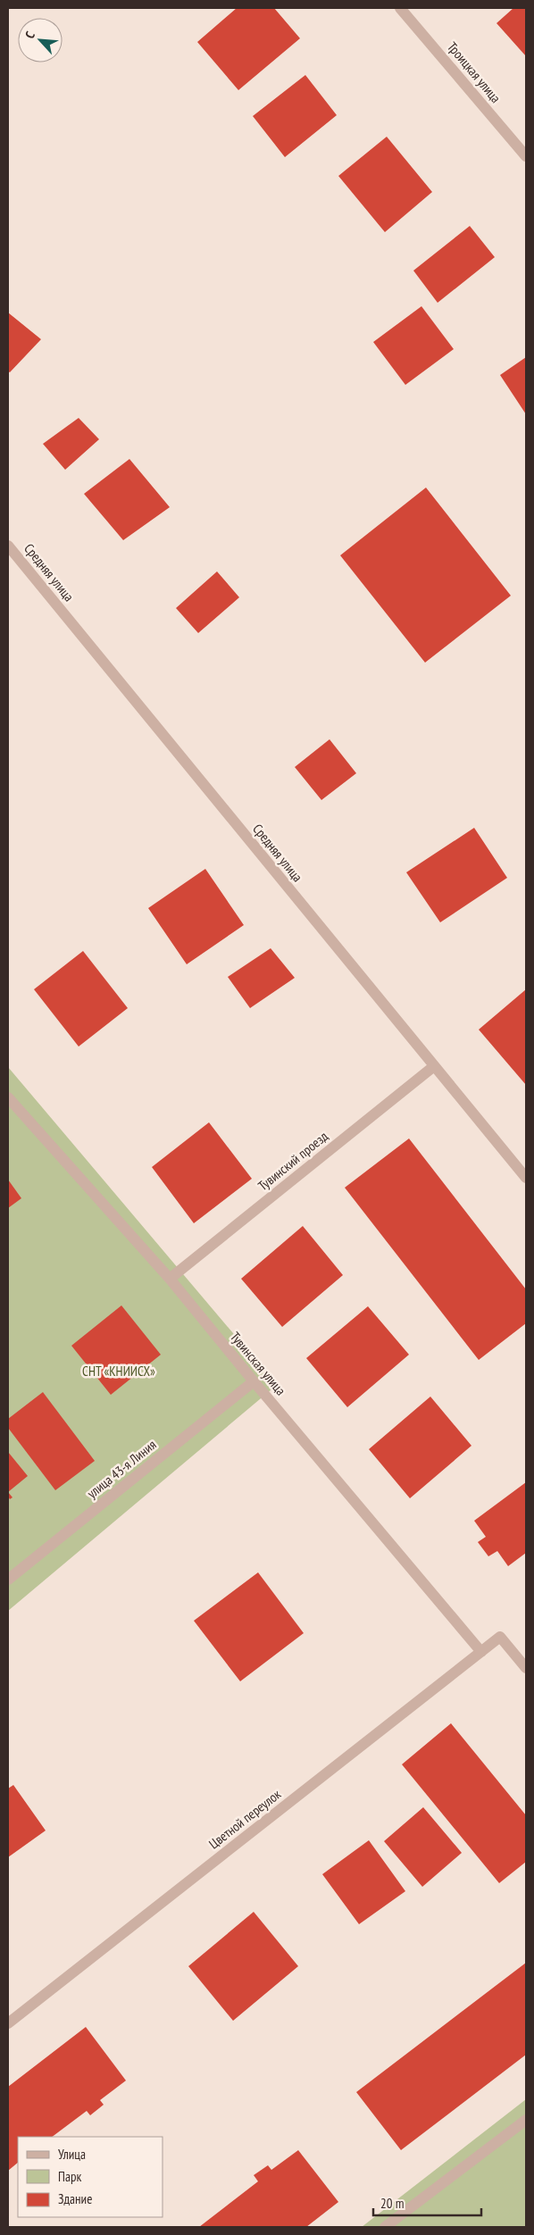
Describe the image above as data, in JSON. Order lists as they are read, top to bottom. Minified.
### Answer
{"streets":{"street":["Троицкая улица","Средняя улица","Тувинский проезд","Тувинская улица","улица 43-я Линия","Цветной переулок"]},"crossings":[["Средняя улица","Тувинский проезд"],["Тувинский проезд","Тувинская улица"],["Тувинская улица","улица 43-я Линия"],["Тувинская улица","Цветной переулок"]],"parks":["СНТ «КНИИСХ»"],"legend":["Улица","Парк","Здание"],"scale_bar":"20 m","north":"top left"}
